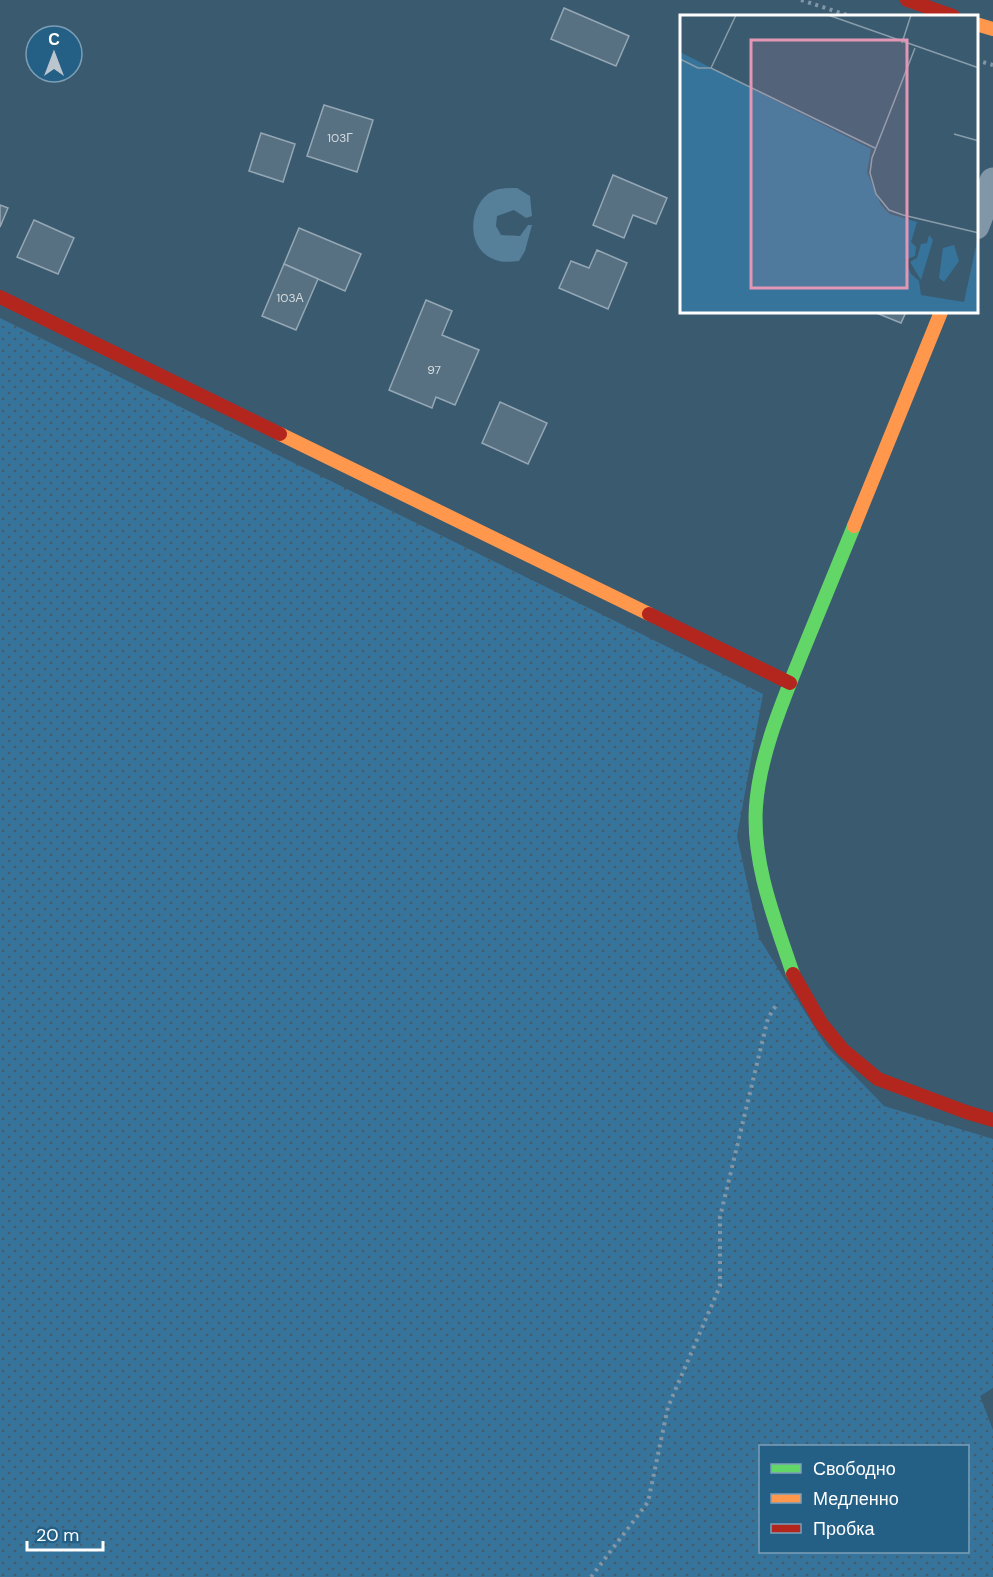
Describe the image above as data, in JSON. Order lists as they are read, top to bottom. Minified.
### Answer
{"house_numbers":["103Г","103А","97"],"legend":["Свободно","Медленно","Пробка"],"scale_bar":"20 m","north":"top"}
